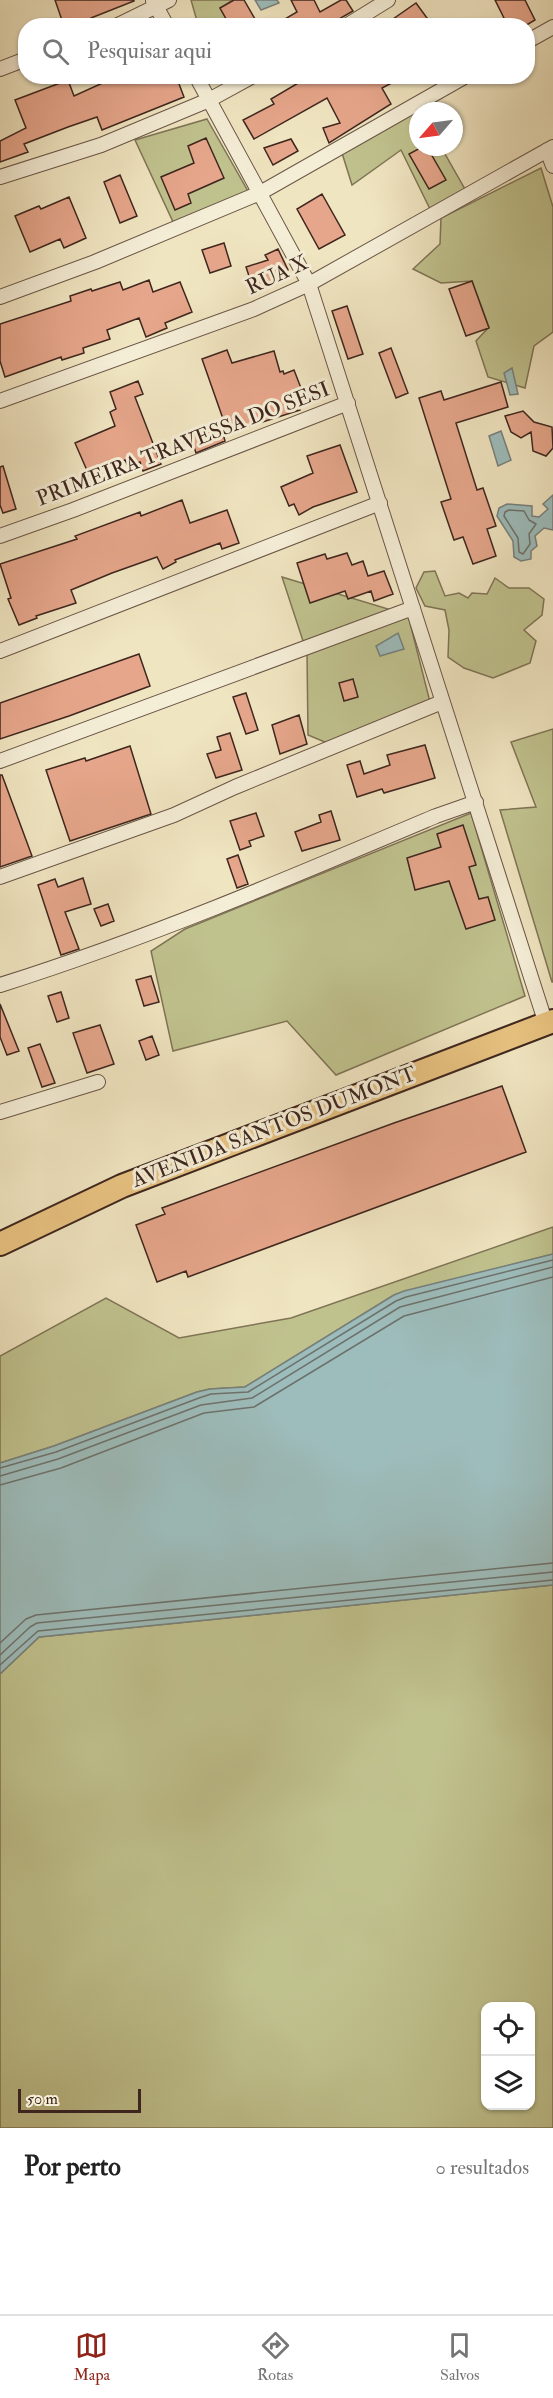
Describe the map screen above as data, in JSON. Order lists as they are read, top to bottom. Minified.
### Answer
{"streets":{"main road":["AVENIDA SANTOS DUMONT"],"street":["RUA X","PRIMEIRA TRAVESSA DO SESI"]},"scale_bar":"50 m","north":"bottom left","page":{"search":"Pesquisar aqui","scale":"50 m","heading":["Por perto","0 resultados"],"nav":["Mapa","Rotas","Salvos"]}}
